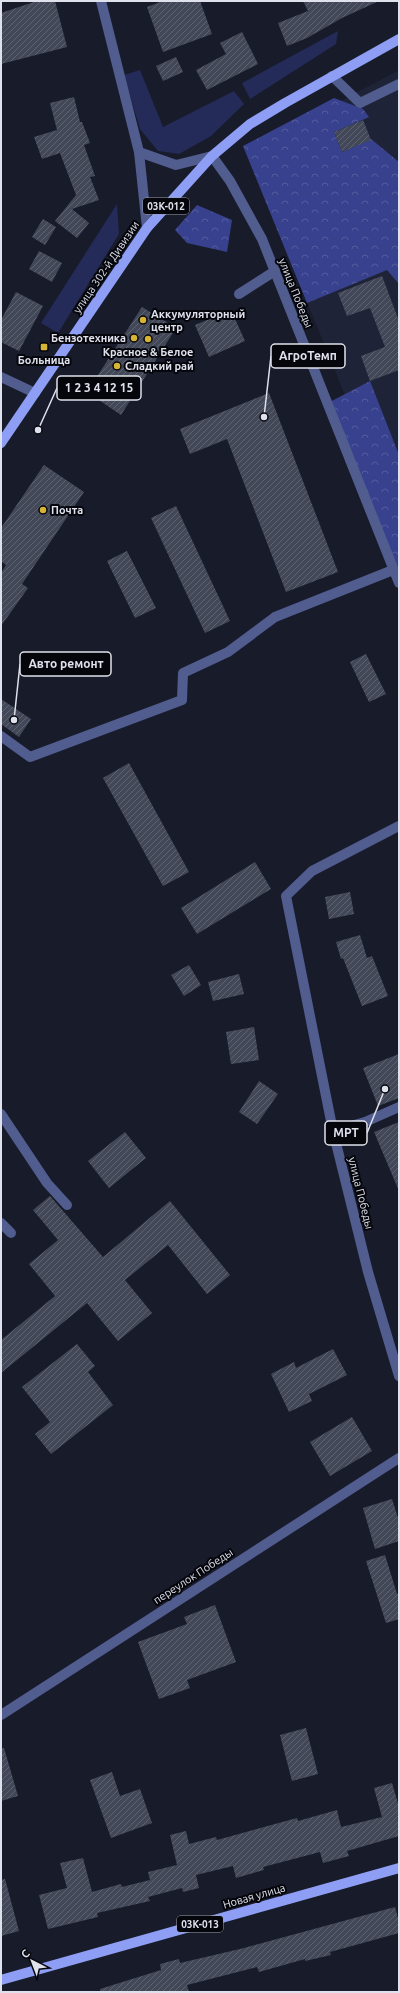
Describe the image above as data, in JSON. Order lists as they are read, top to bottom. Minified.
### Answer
{"streets":{"main road":["03К-012","улица 302-й Дивизии","Новая улица","03К-013"],"street":["улица Победы","переулок Победы"]},"crossings":[["улица 302-й Дивизии","улица Победы"]],"places":{"other":["Аккумуляторный центр","Бензотехника","Красное & Белое","Сладкий рай","АгроТемп","1 2 3 4 12 15","Почта","Авто ремонт","МРТ"],"transit":["Больница"]},"north":"top left"}
